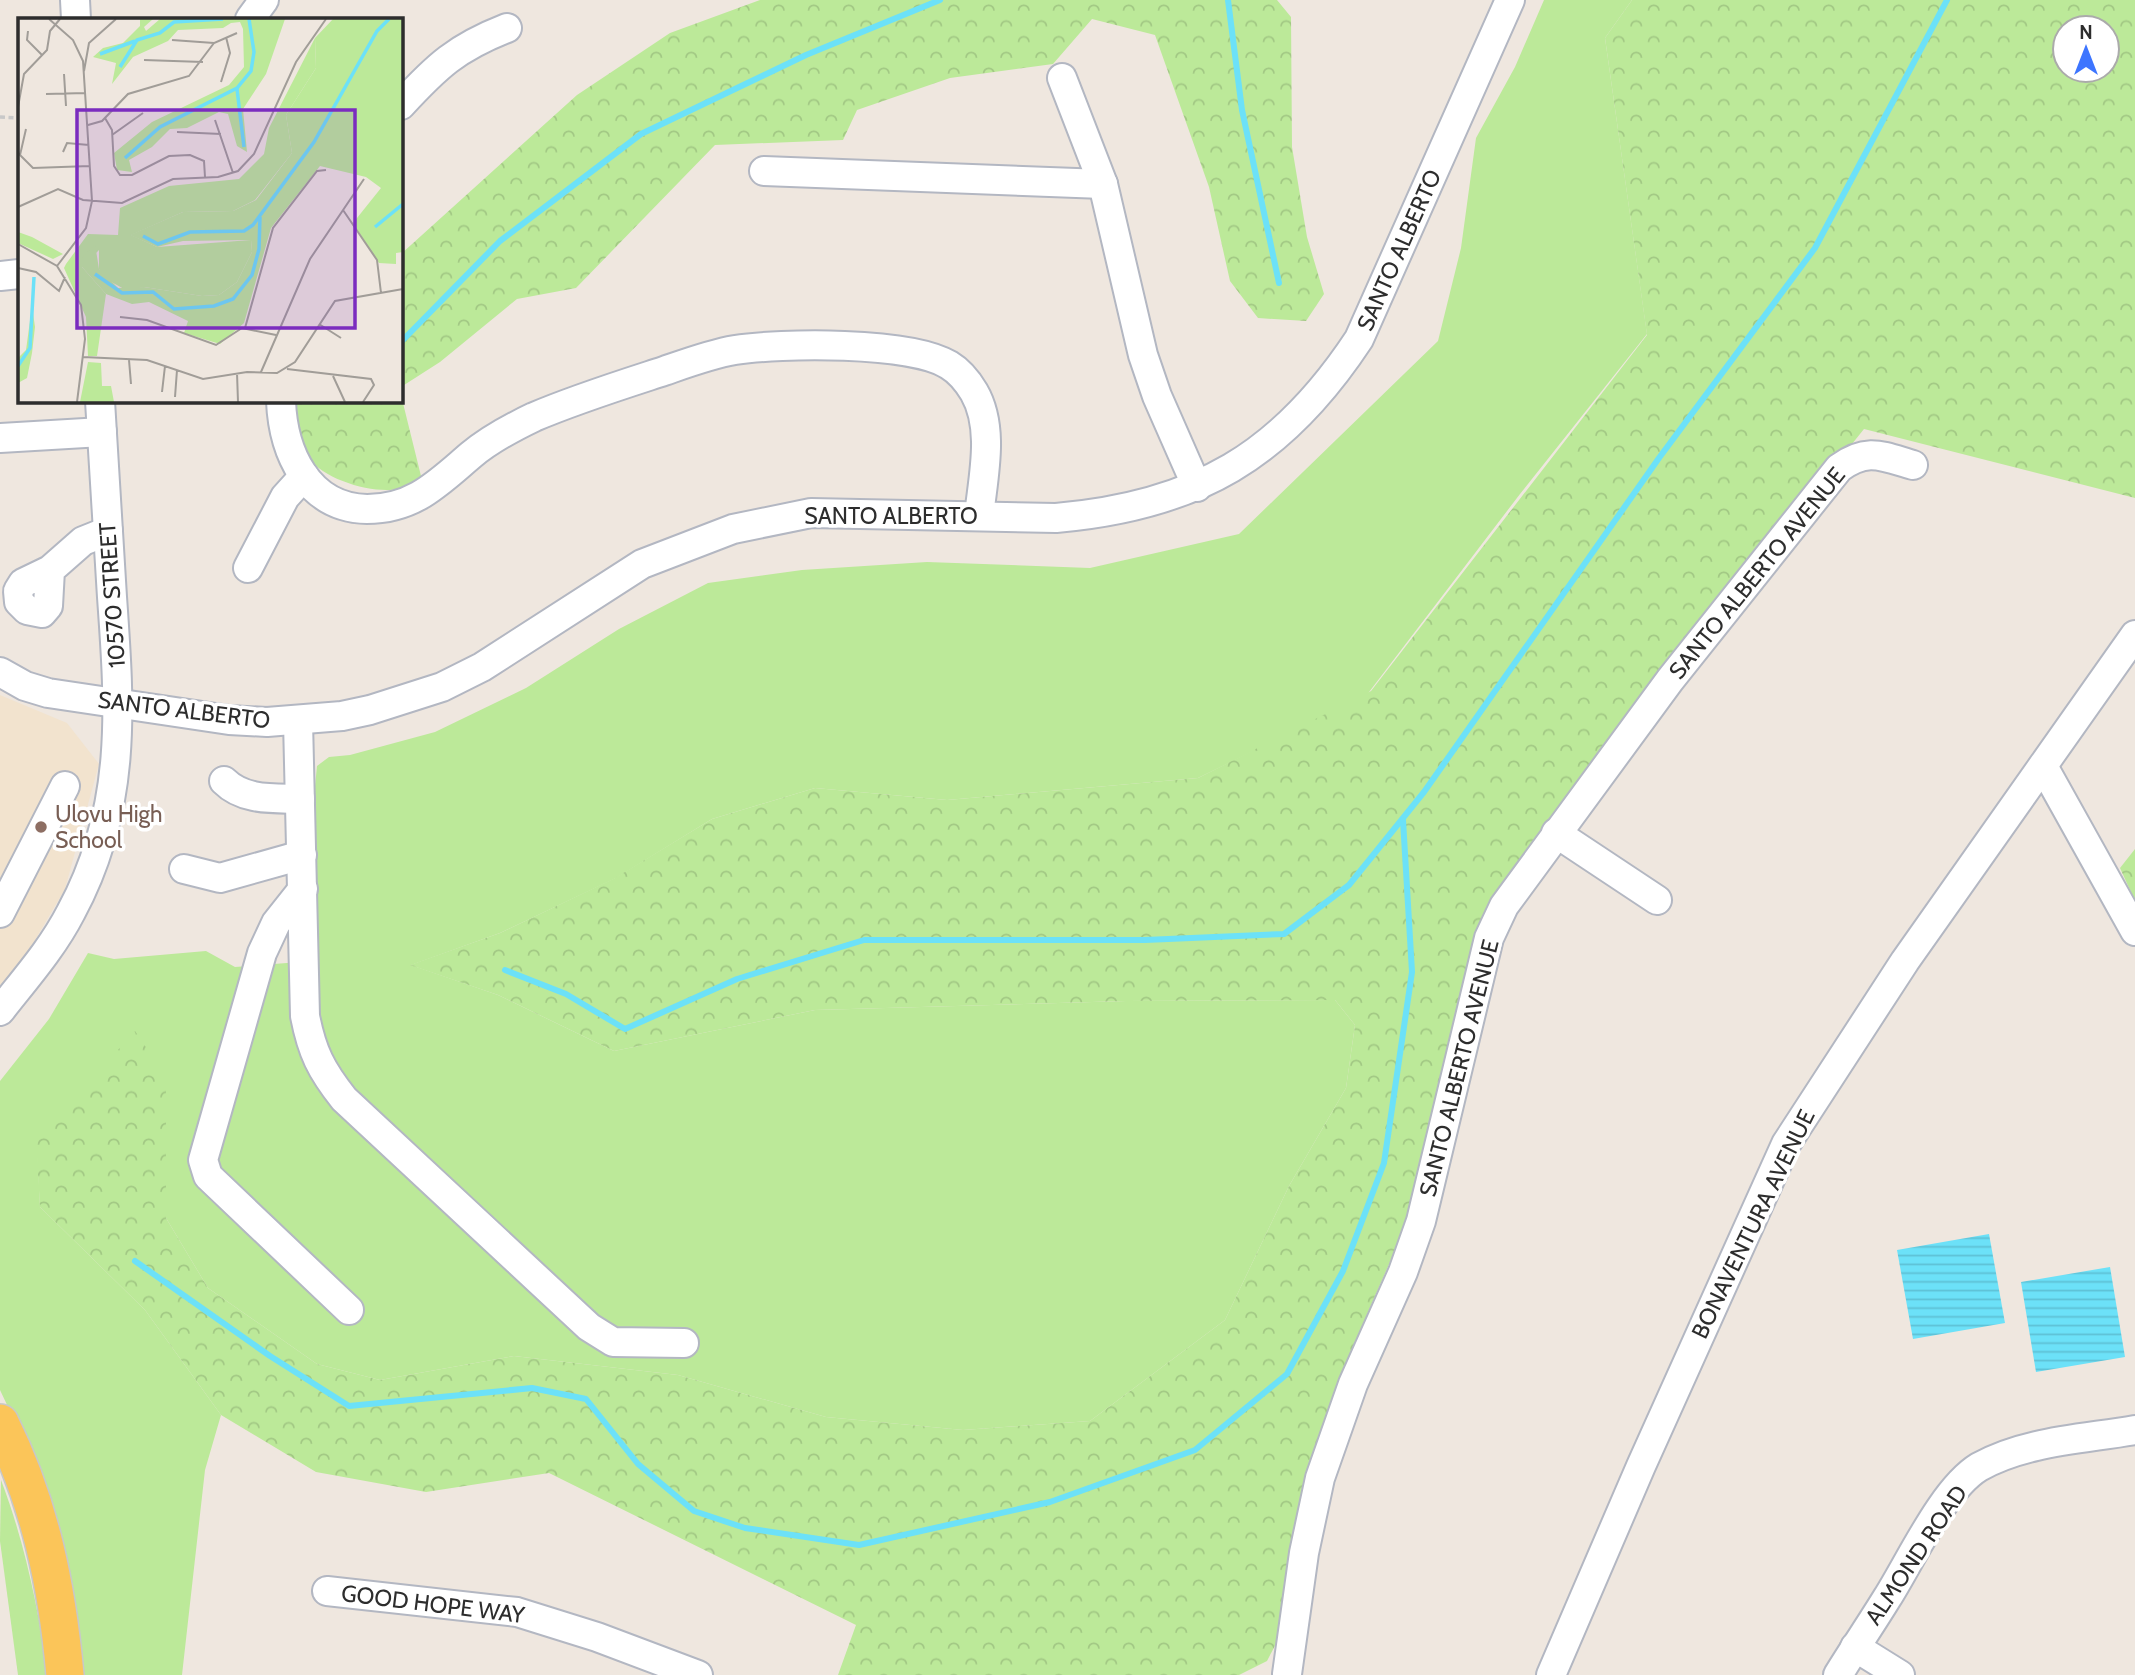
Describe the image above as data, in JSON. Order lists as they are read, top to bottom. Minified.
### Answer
{"streets":{"street":["SANTO ALBERTO","SANTO ALBERTO AVENUE","10570 STREET","BONAVENTURA AVENUE","ALMOND ROAD","GOOD HOPE WAY"]},"crossings":[["SANTO ALBERTO","10570 STREET"]],"places":["Ulovu High School"],"north":"top"}
